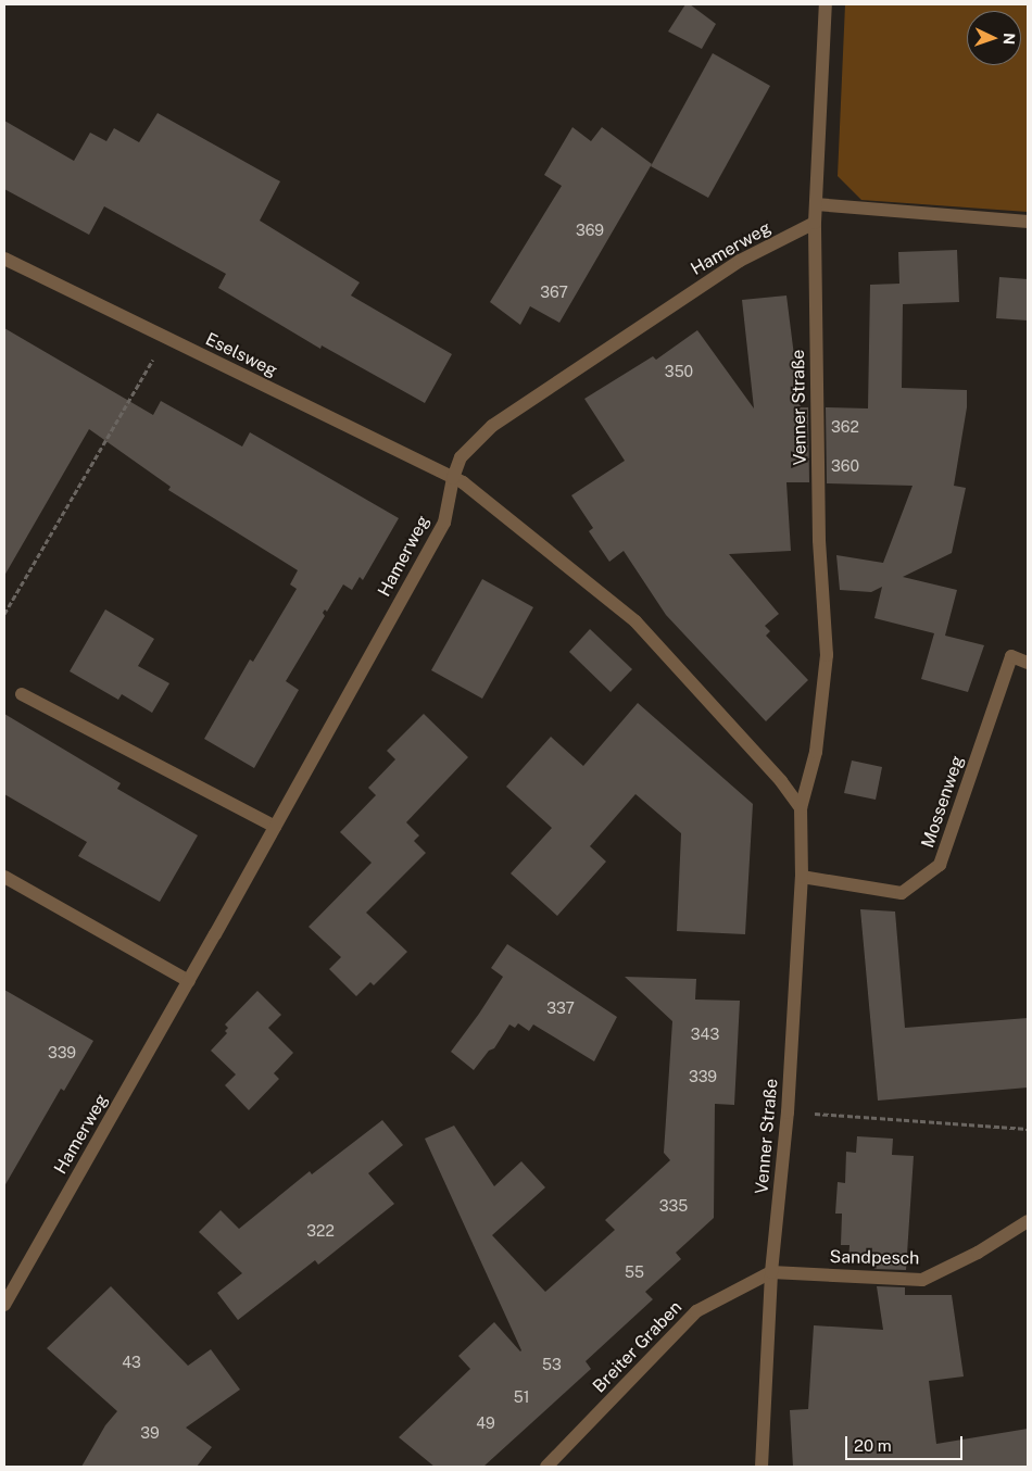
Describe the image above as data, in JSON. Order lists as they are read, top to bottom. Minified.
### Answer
{"streets":{"street":["Hamerweg","Eselsweg","Venner Straße","Mossenweg","Sandpesch","Breiter Graben"]},"crossings":[["Hamerweg","Eselsweg"],["Hamerweg","Venner Straße"],["Venner Straße","Mossenweg"],["Venner Straße","Sandpesch"],["Venner Straße","Breiter Graben"],["Sandpesch","Breiter Graben"]],"house_numbers":["369","367","350","362","360","337","343","339","339","335","322","55","43","53","51","49","39"],"scale_bar":"20 m","north":"right"}
